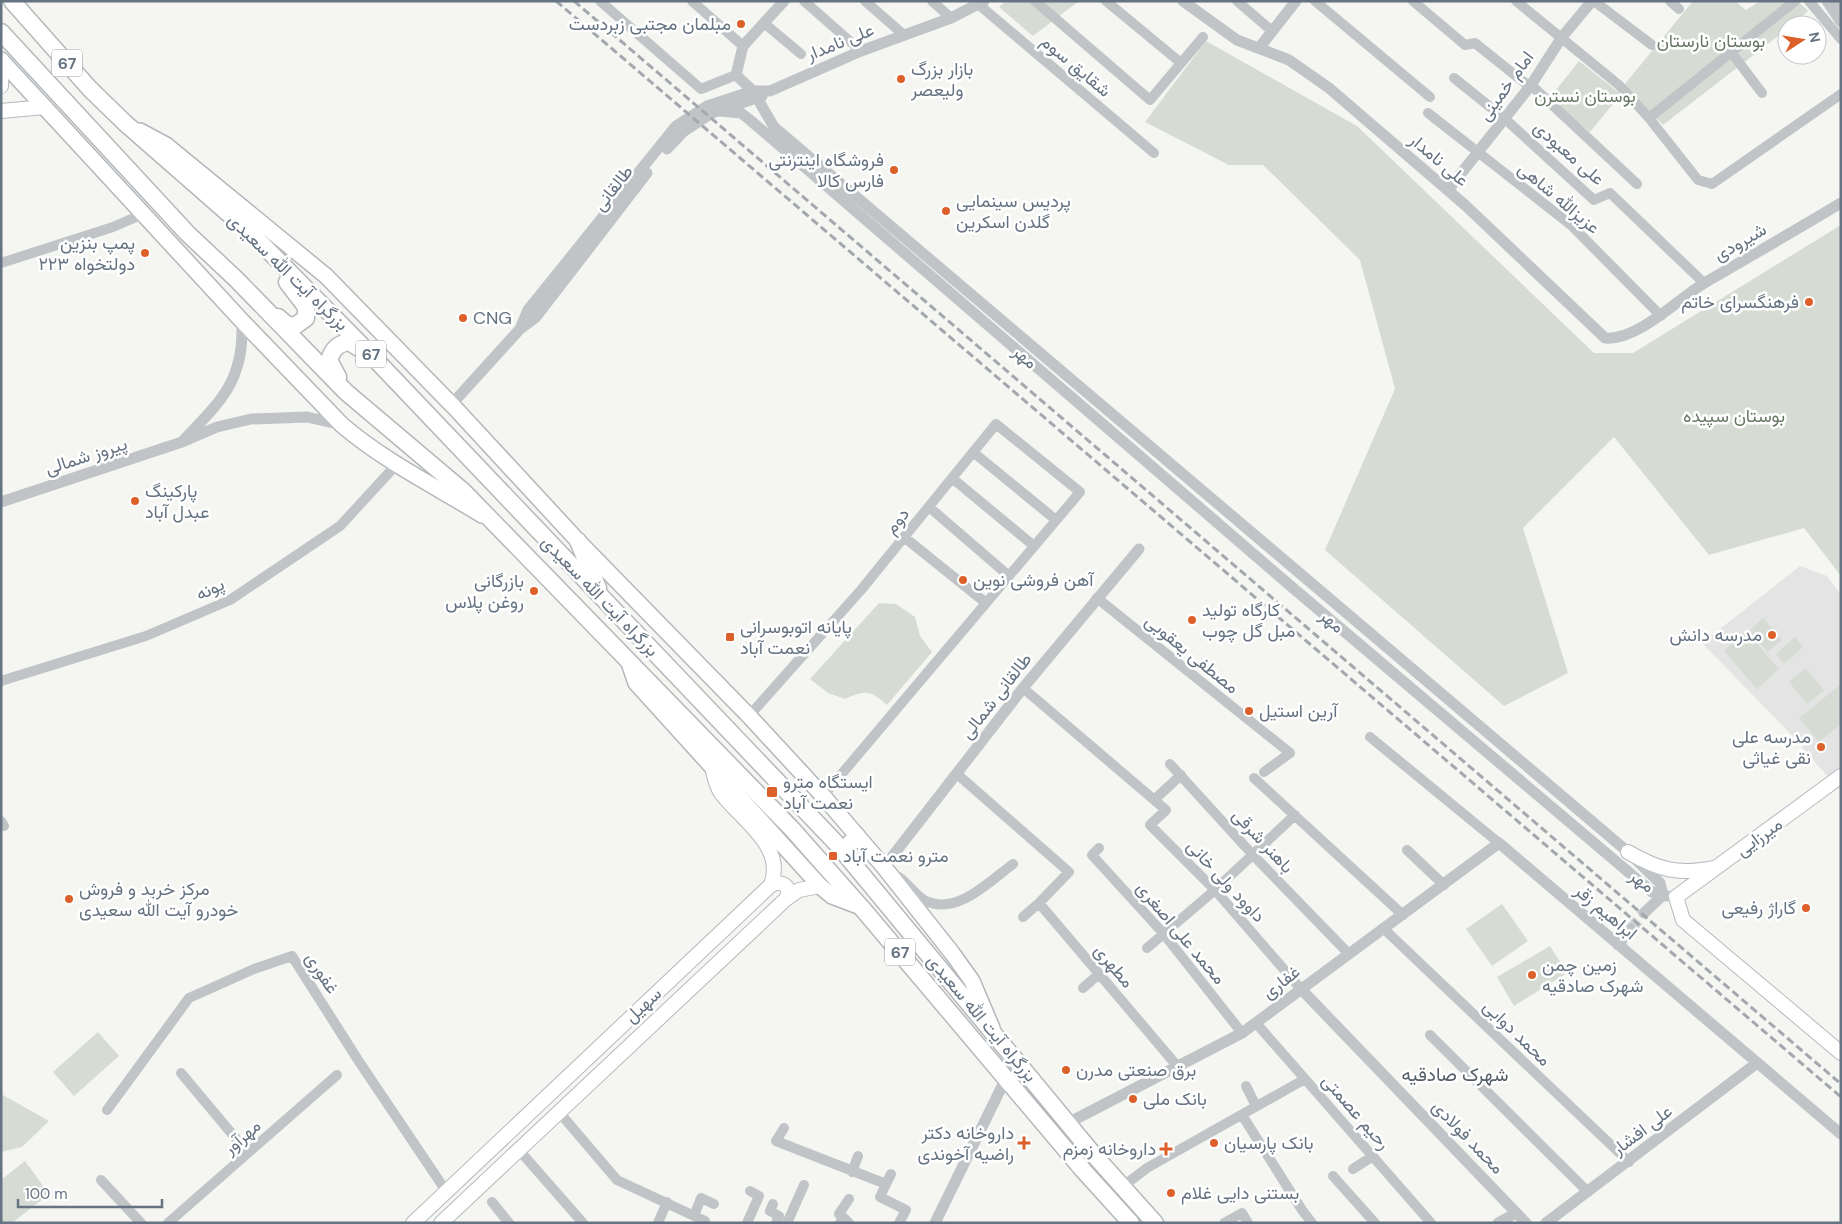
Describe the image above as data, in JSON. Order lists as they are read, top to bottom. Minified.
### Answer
{"streets":{"highway":["67","بزرگراه آیت الله سعیدی"],"main road":["مهر","میرزایی","سهیل"],"street":["علی نامدار","شقایق سوم","امام خمینی","علی معبودی","طالقانی","عزیزالله شاهی","شیرودی","پیروز شمالی","دوم","پونه","مصطفی یعقوبی","طالقانی شمالی","باهنر شرقی","داوود ولی خانی","ابراهیم زقر","محمد علی اصغری","مطهری","غفوری","غفاری","محمد دوابی","رحیم عصمتی","علی افشار","مهرآور","محمد فولادی"]},"crossings":[["علی نامدار","شقایق سوم"],["علی نامدار","امام خمینی"],["علی نامدار","طالقانی"],["علی نامدار","عزیزالله شاهی"],["علی نامدار","شیرودی"],["امام خمینی","علی معبودی"],["امام خمینی","عزیزالله شاهی"],["علی معبودی","شیرودی"],["طالقانی","مهر"],["عزیزالله شاهی","شیرودی"],["بزرگراه آیت الله سعیدی","غفاری"],["مهر","میرزایی"],["مصطفی یعقوبی","طالقانی شمالی"],["باهنر شرقی","غفاری"],["داوود ولی خانی","غفاری"],["داوود ولی خانی","محمد فولادی"],["ابراهیم زقر","غفاری"],["ابراهیم زقر","علی افشار"],["محمد علی اصغری","غفاری"],["مطهری","غفاری"],["غفوری","سهیل"],["غفاری","محمد دوابی"],["غفاری","رحیم عصمتی"],["غفاری","محمد فولادی"],["محمد دوابی","علی افشار"]],"districts":["شهرک صادقیه"],"parks":["بوستان نارستان","بوستان نسترن","بوستان سپیده"],"places":{"other":["مبلمان مجتبی زبردست","بازار بزرگ ولیعصر","فروشگاه اینترنتی فارس کالا","پردیس سینمایی گلدن اسکرین","پمپ بنزین دولتخواه ۲۲۳","فرهنگسرای خاتم","CNG","پارکینگ عبدل آباد","آهن فروشی نوین","بازرگانی روغن پلاس","کارگاه تولید مبل گل چوب","مدرسه دانش","آرین استیل","مدرسه علی نقی غیاثی","مرکز خرید و فروش خودرو آیت الله سعیدی","گاراژ رفیعی","زمین چمن شهرک صادقیه","برق صنعتی مدرن","بانک ملی","بانک پارسیان","بستنی دایی غلام"],"transit":["پایانه اتوبوسرانی نعمت آباد","ایستگاه مترو نعمت آباد","مترو نعمت آباد"],"health":["داروخانه دکتر راضیه آخوندی","داروخانه زمزم"]},"scale_bar":"100 m","north":"right"}
